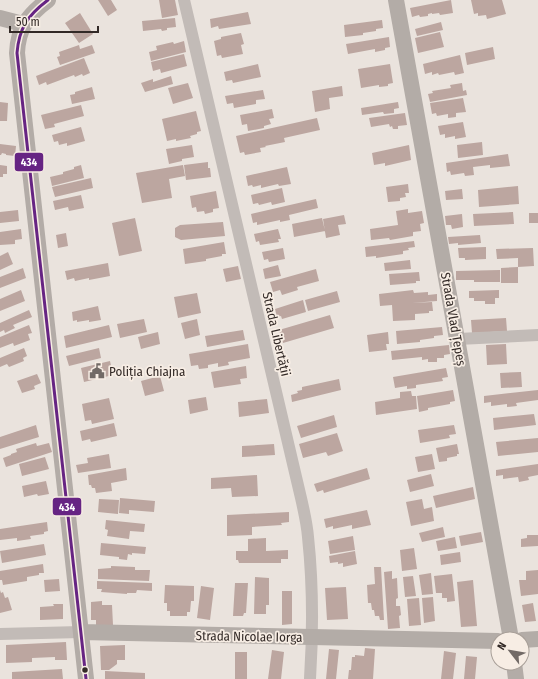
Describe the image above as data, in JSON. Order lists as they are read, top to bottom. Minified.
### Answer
{"streets":{"street":["Strada Vlad Țepeș","Strada Libertății","Strada Nicolae Iorga"]},"crossings":[["Strada Libertății","Strada Nicolae Iorga"]],"places":{"public building":["Poliția Chiajna"]},"lines":["transit line 434"],"scale_bar":"50 m","north":"top left"}
